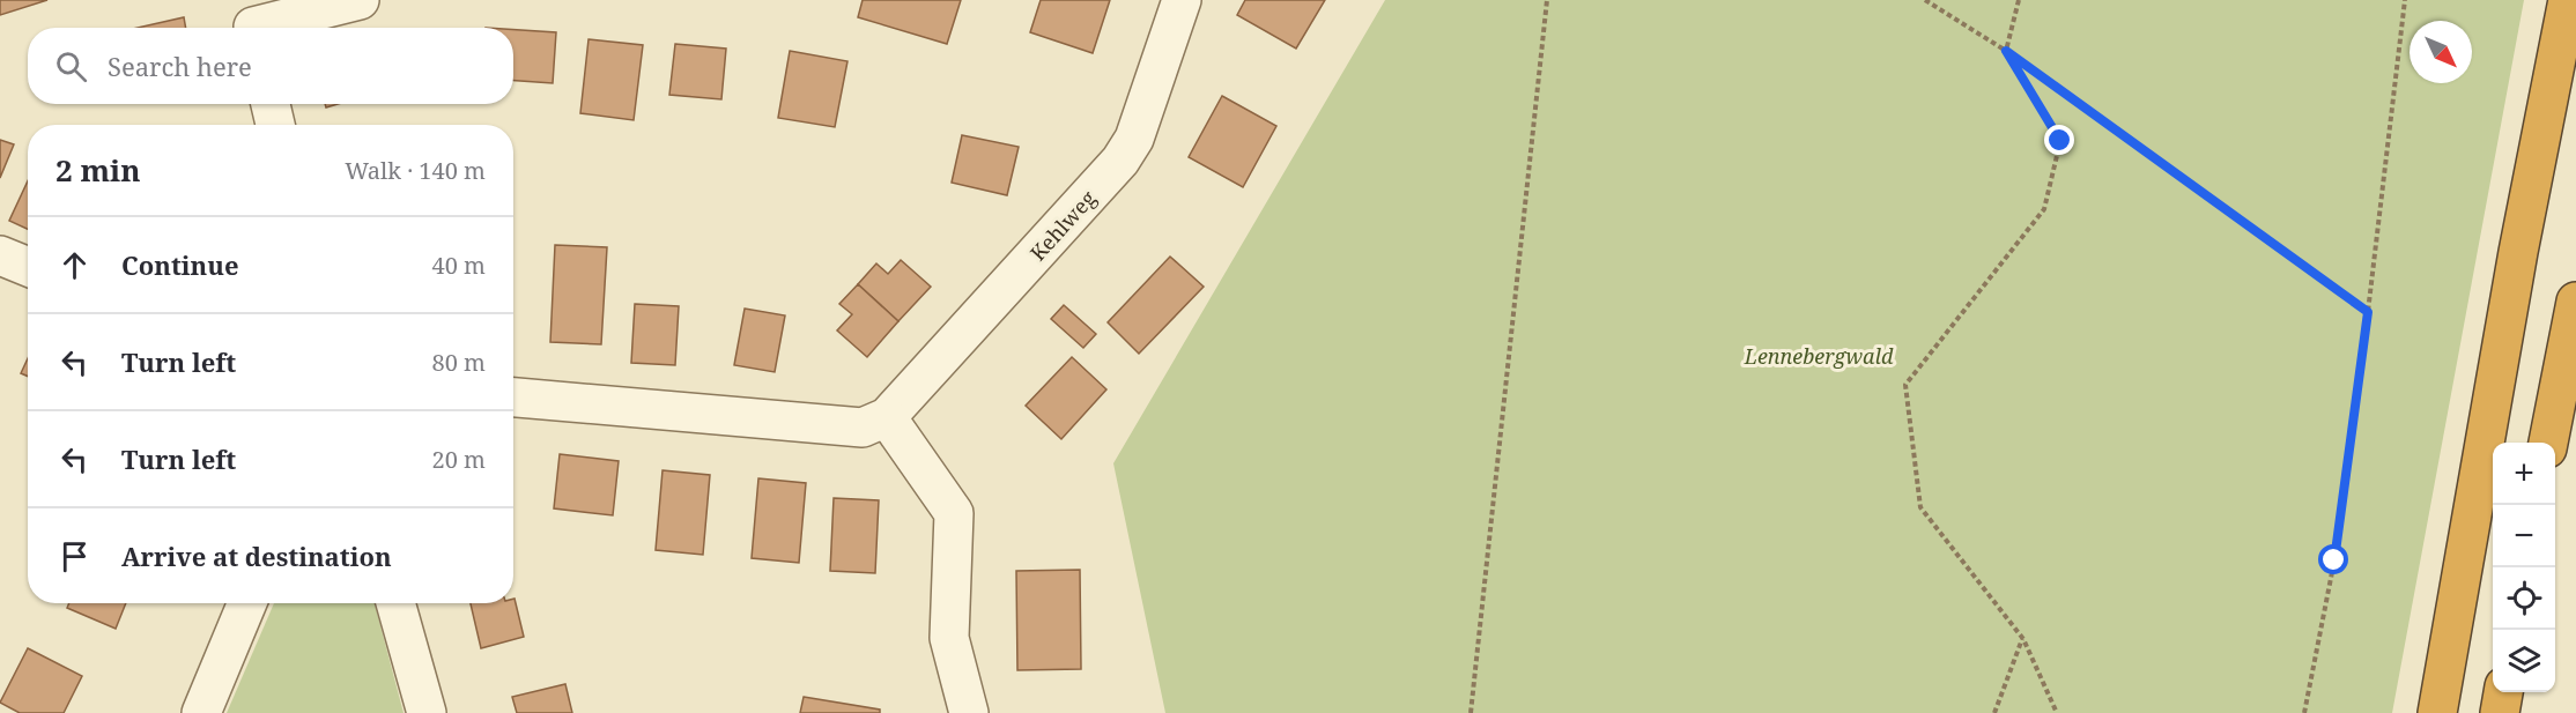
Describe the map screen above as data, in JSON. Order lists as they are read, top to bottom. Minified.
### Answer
{"streets":{"street":["Kehlweg"]},"parks":["Lennebergwald"],"north":"bottom right","page":{"search":"Search here","heading":["2 min","Walk · 140 m"],"list":[["Continue","40 m"],["Turn left","80 m"],["Turn left","20 m"],"Arrive at destination"],"map_buttons":["+","−"]}}
